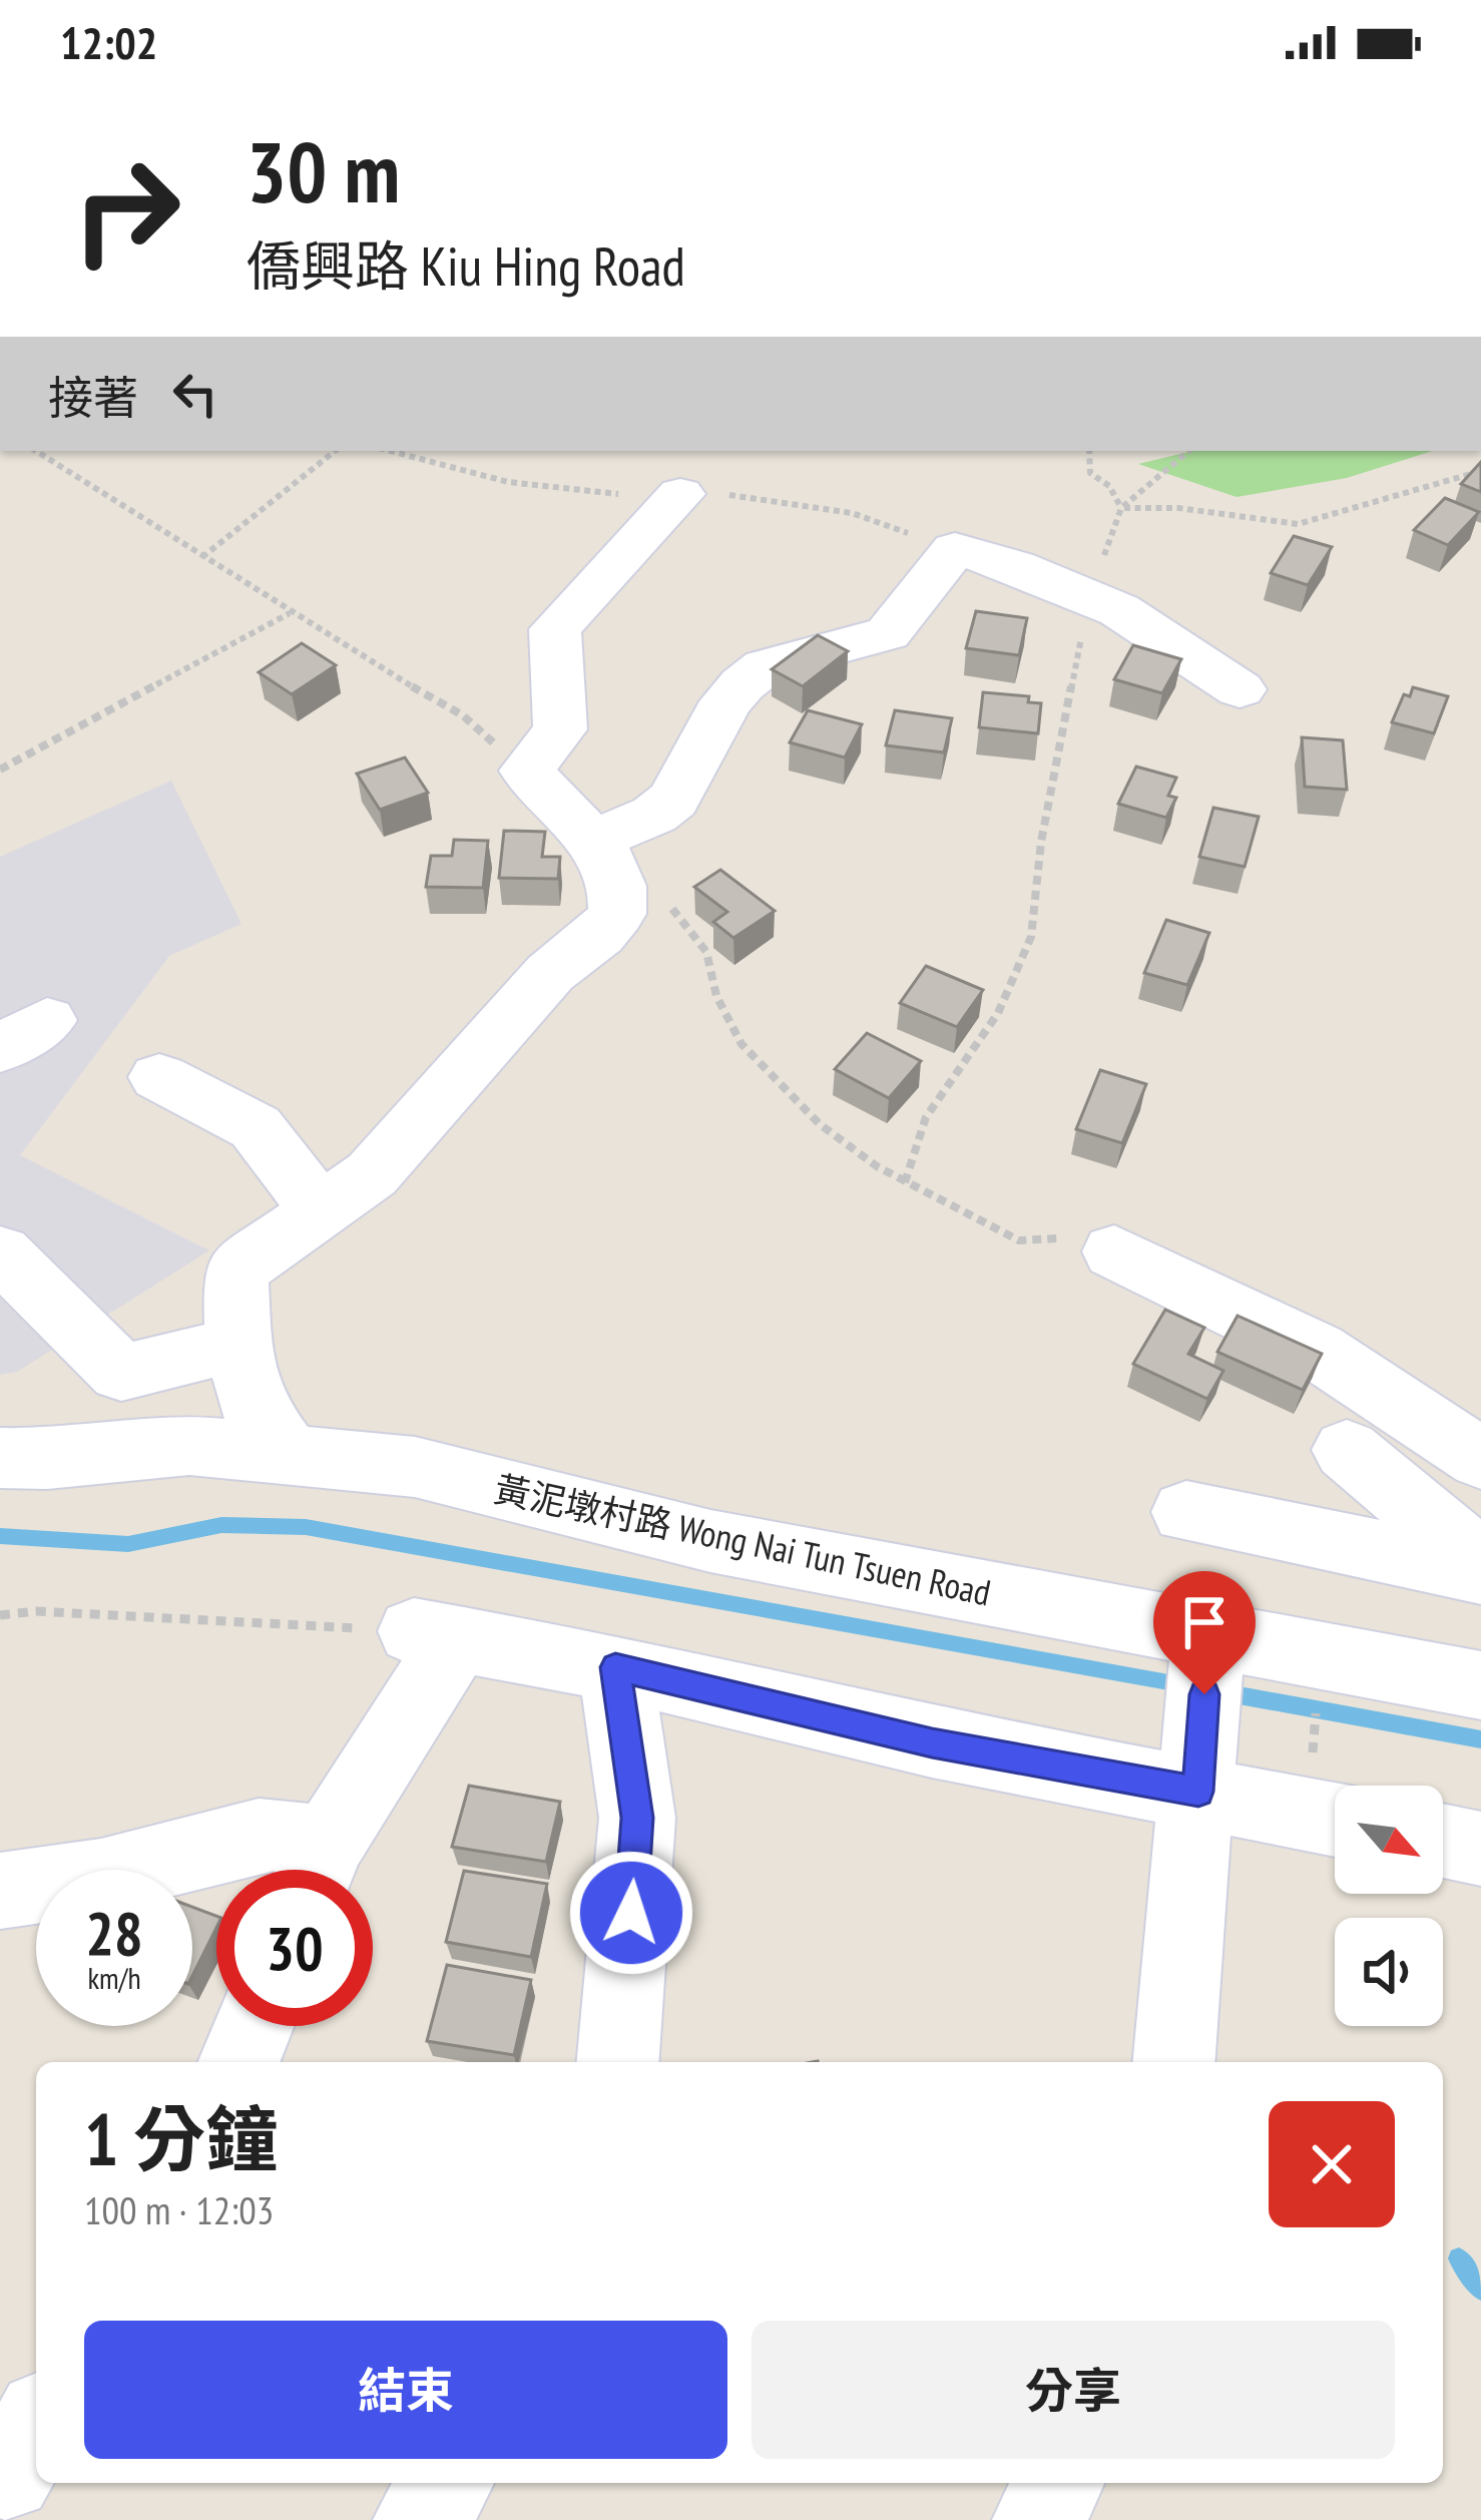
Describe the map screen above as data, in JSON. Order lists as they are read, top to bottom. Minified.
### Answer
{"streets":{"street":["黃泥墩村路 Wong Nai Tun Tsuen Road"]},"north":"bottom right","page":{"status":"12:02","turn":["30 m","僑興路 Kiu Hing Road"],"then":"接著","speed":"28 km/h","limit":"30","heading":["1 分鐘","100 m · 12:03"],"buttons":["結束","分享"]}}
